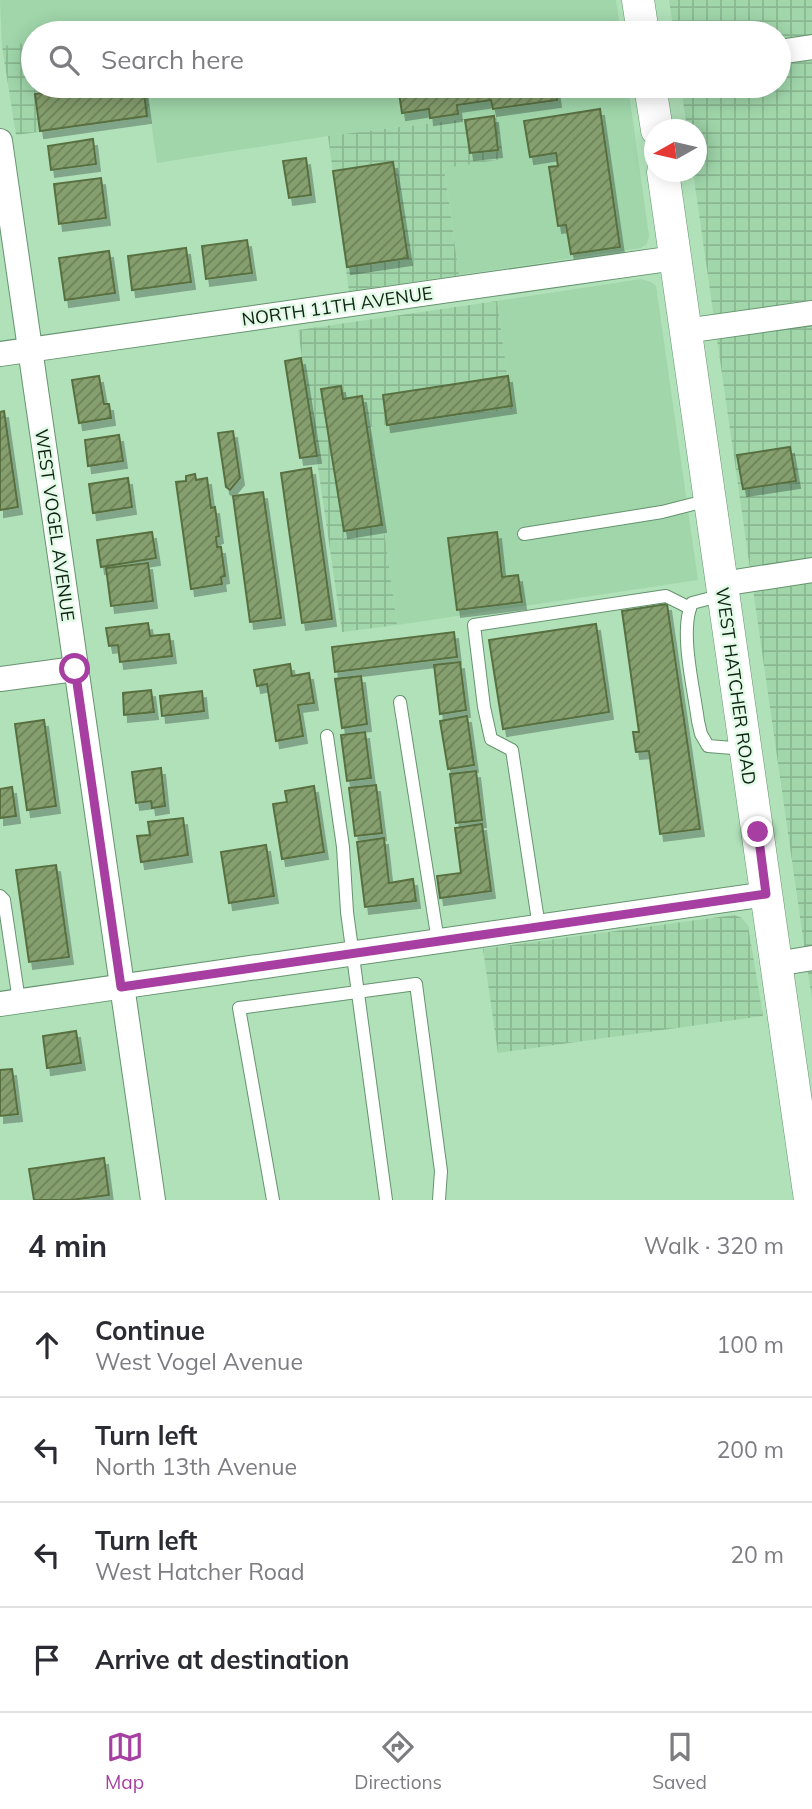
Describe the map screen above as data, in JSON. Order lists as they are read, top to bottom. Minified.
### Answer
{"streets":{"street":["NORTH 11TH AVENUE","WEST VOGEL AVENUE","WEST HATCHER ROAD"]},"crossings":[["NORTH 11TH AVENUE","WEST VOGEL AVENUE"],["NORTH 11TH AVENUE","WEST HATCHER ROAD"]],"north":"left","page":{"search":"Search here","heading":["4 min","Walk · 320 m"],"list":[["Continue","West Vogel Avenue","100 m"],["Turn left","North 13th Avenue","200 m"],["Turn left","West Hatcher Road","20 m"],"Arrive at destination"],"nav":["Map","Directions","Saved"]}}
